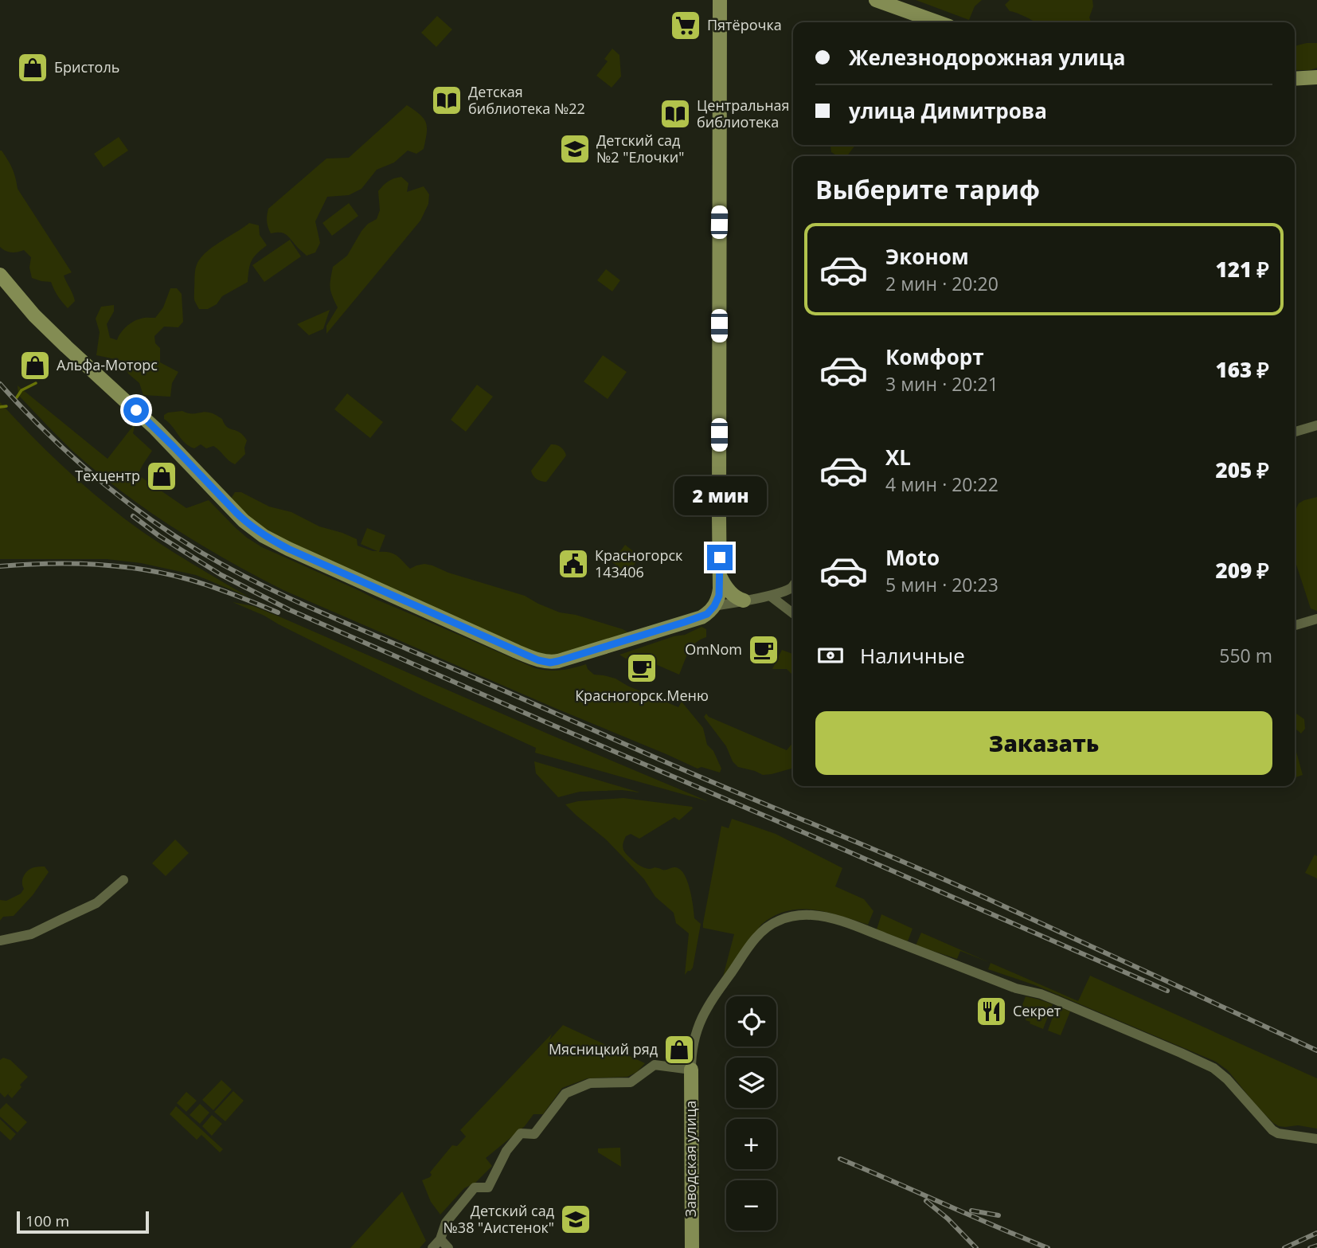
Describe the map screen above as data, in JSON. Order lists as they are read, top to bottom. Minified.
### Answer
{"streets":{"street":["Заводская улица"]},"places":{"supermarket":["Пятёрочка"],"shop":["Бристоль","Альфа-Моторс","Техцентр","Мясницкий ряд"],"library":["Детская библиотека №22","Центральная библиотека"],"school or university":["Детский сад №2 \"Елочки\"","Детский сад №38 \"Аистенок\""],"public building":["Красногорск 143406"],"cafe":["OmNom","Красногорск.Меню"],"restaurant":["Секрет"]},"scale_bar":"100 m","page":{"banner":["Железнодорожная улица","улица Димитрова"],"heading":"Выберите тариф","list":[{"name":"Эконом","note":"2 мин · 20:20","value":"121 ₽"},{"name":"Комфорт","note":"3 мин · 20:21","value":"163 ₽"},{"name":"XL","note":"4 мин · 20:22","value":"205 ₽"},{"name":"Moto","note":"5 мин · 20:23","value":"209 ₽"}],"bubble":"2 мин","pay":["Наличные","550 m"],"buttons":"Заказать","map_buttons":["+","−"],"scale":"100 m"}}
